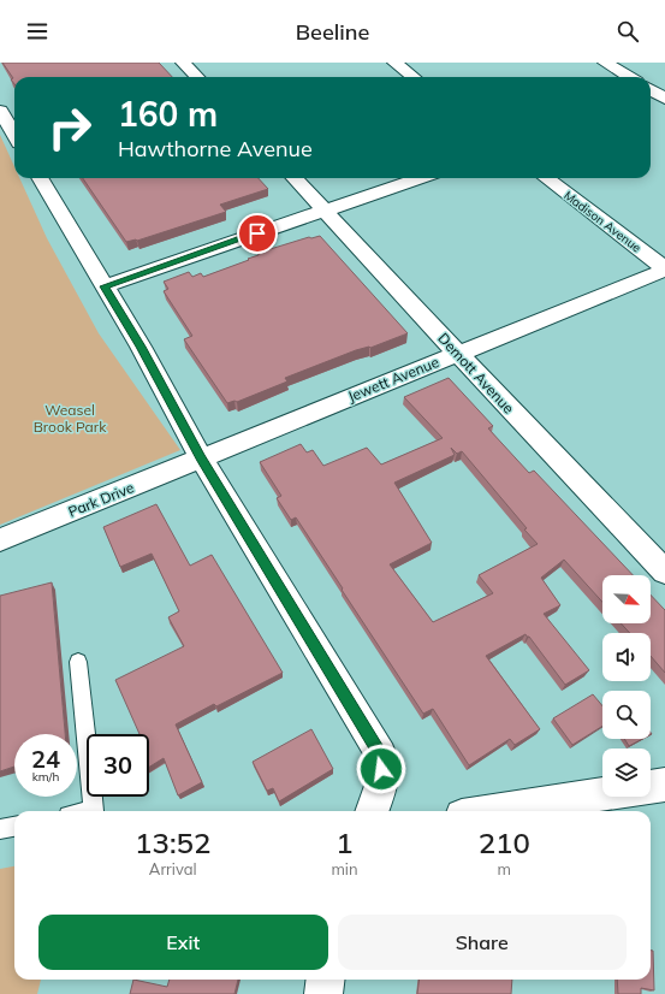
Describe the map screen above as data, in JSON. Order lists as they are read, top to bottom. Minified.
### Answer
{"streets":{"street":["Madison Avenue","Demott Avenue","Jewett Avenue","Park Drive"]},"crossings":[["Madison Avenue","Jewett Avenue"],["Demott Avenue","Jewett Avenue"],["Jewett Avenue","Park Drive"]],"parks":["Weasel Brook Park"],"north":"bottom right","page":{"header":"Beeline","turn":["160 m","Hawthorne Avenue"],"speed":"24 km/h","limit":"30","eta":["13:52","Arrival","1","min","210","m"],"buttons":["Exit","Share"]}}
